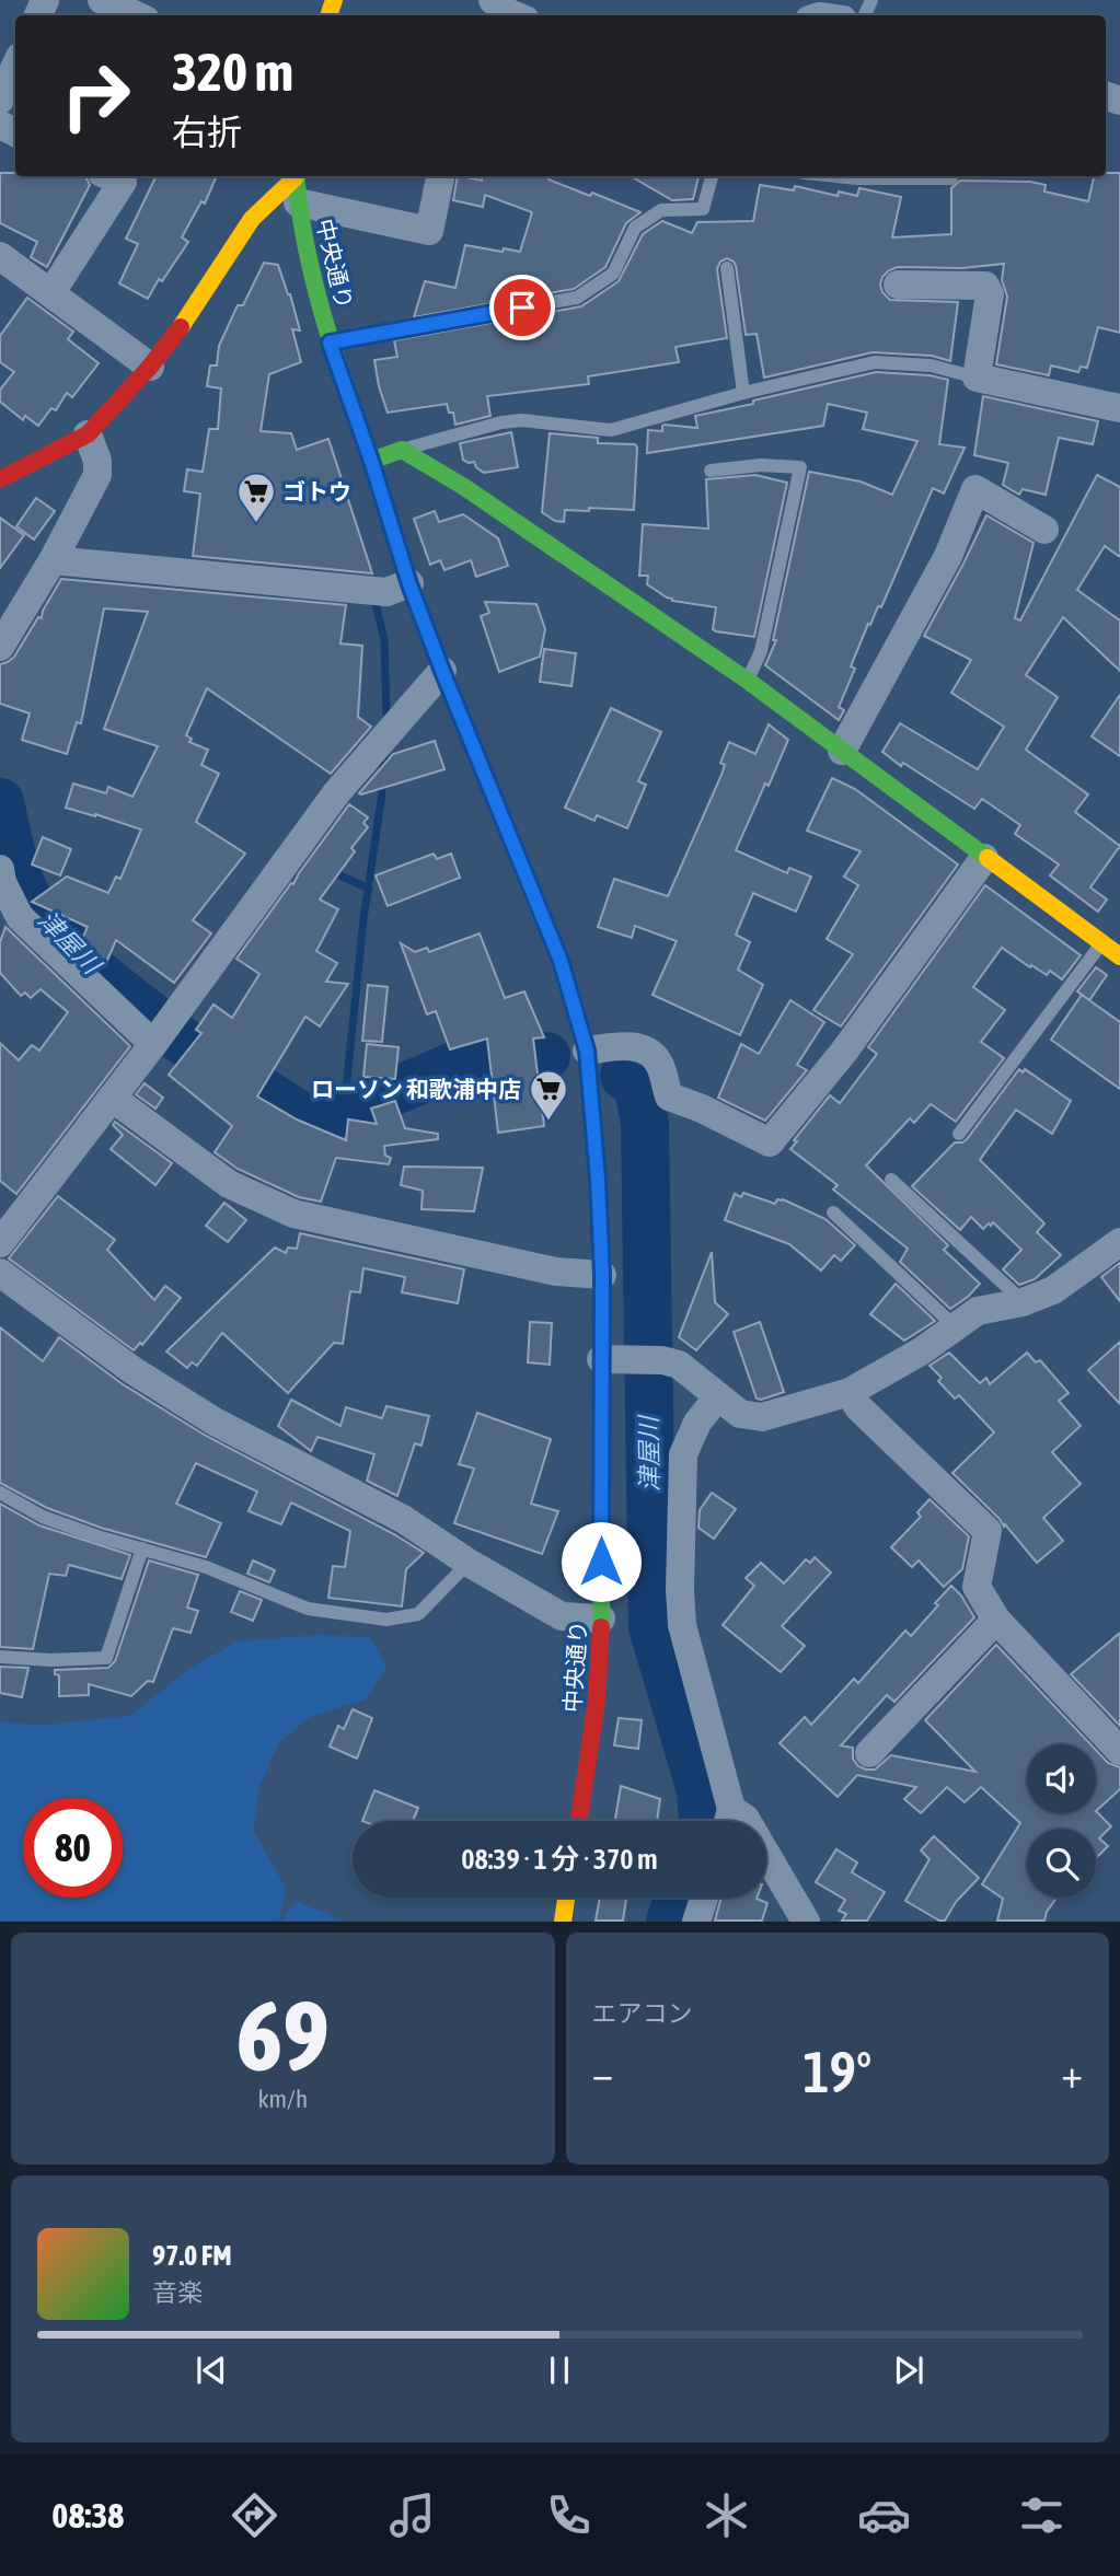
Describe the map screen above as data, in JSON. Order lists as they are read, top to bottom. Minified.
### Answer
{"streets":{"main road":["中央通り"]},"water":["津屋川"],"places":{"supermarket":["ゴトウ","ローソン 和歌浦中店"]},"page":{"turn":["320 m","右折"],"limit":"80","trip":"08:39 · 1 分 · 370 m","tile":[["69","km/h"],"エアコン"],"heat":["−","19°","+"],"song":["97.0 FM","音楽"],"tabs":"08:38"}}
